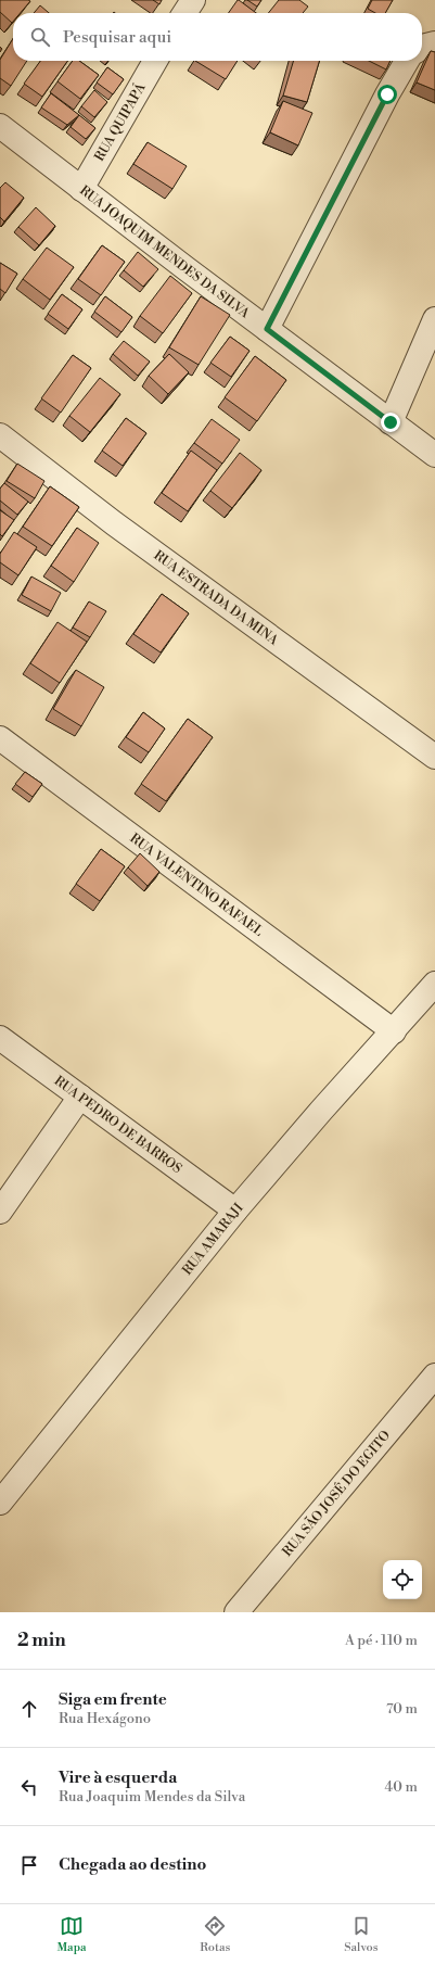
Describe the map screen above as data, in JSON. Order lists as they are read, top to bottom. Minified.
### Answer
{"streets":{"street":["RUA QUIPAPÁ","RUA JOAQUIM MENDES DA SILVA","RUA ESTRADA DA MINA","RUA VALENTINO RAFAEL","RUA PEDRO DE BARROS","RUA AMARAJI","RUA SÃO JOSÉ DO EGITO"]},"crossings":[["RUA QUIPAPÁ","RUA JOAQUIM MENDES DA SILVA"],["RUA VALENTINO RAFAEL","RUA AMARAJI"],["RUA PEDRO DE BARROS","RUA AMARAJI"]],"page":{"search":"Pesquisar aqui","heading":["2 min","A pé · 110 m"],"list":[["Siga em frente","Rua Hexágono","70 m"],["Vire à esquerda","Rua Joaquim Mendes da Silva","40 m"],"Chegada ao destino"],"nav":["Mapa","Rotas","Salvos"]}}
